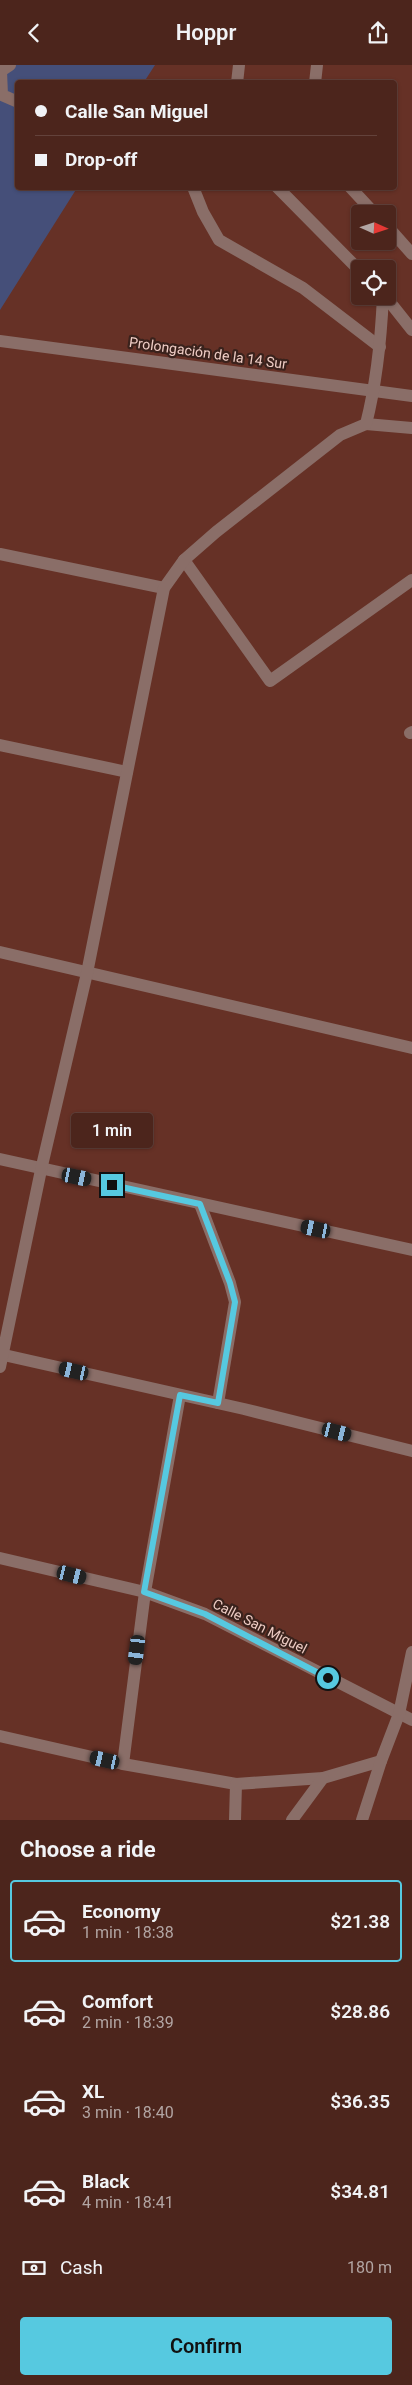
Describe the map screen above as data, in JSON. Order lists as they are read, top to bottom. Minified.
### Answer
{"streets":{"street":["Prolongación de la 14 Sur","Calle San Miguel"]},"north":"right","page":{"header":"Hoppr","banner":["Calle San Miguel","Drop-off"],"bubble":"1 min","heading":"Choose a ride","list":[{"name":"Economy","note":"1 min · 18:38","value":"$21.38"},{"name":"Comfort","note":"2 min · 18:39","value":"$28.86"},{"name":"XL","note":"3 min · 18:40","value":"$36.35"},{"name":"Black","note":"4 min · 18:41","value":"$34.81"}],"pay":["Cash","180 m"],"buttons":"Confirm"}}
